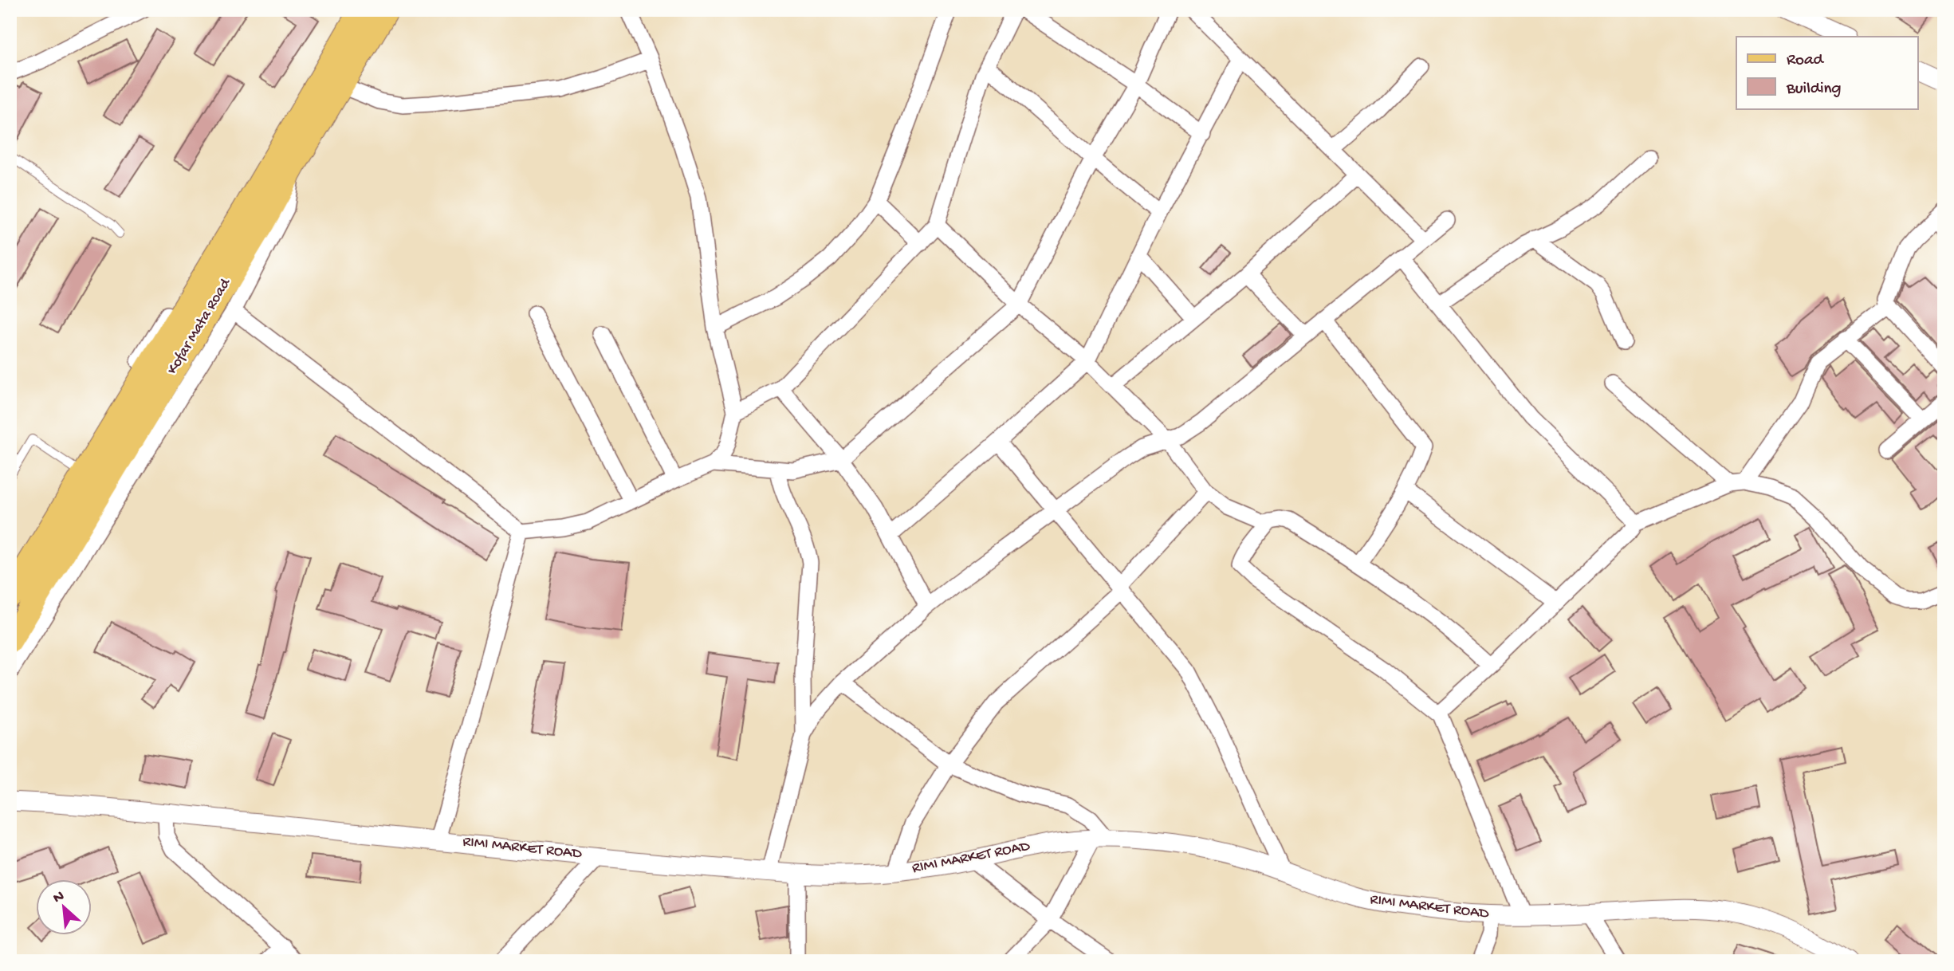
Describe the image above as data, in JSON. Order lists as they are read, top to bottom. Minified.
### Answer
{"streets":{"main road":["Kofar Mata Road"],"street":["RIMI MARKET ROAD"]},"legend":["Road","Building"],"north":"top left"}
